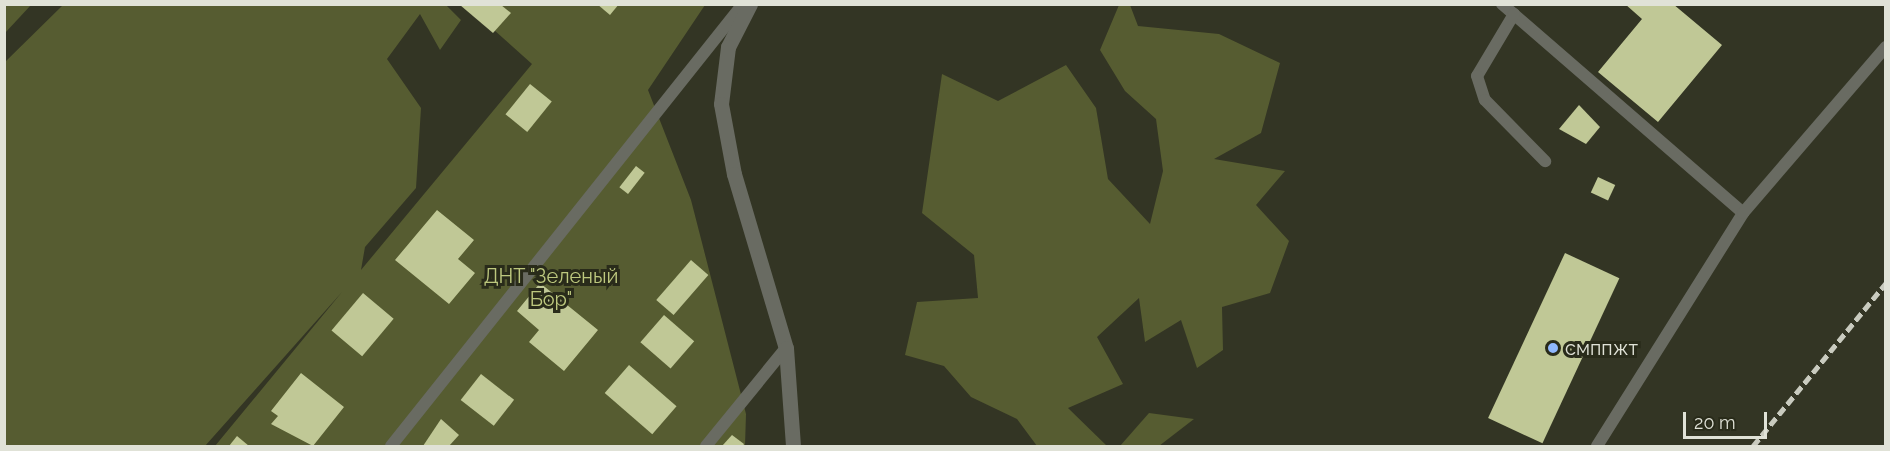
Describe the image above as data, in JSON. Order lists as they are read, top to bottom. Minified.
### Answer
{"parks":["ДНТ \"Зеленый Бор\""],"places":["смппжт"],"scale_bar":"20 m"}
